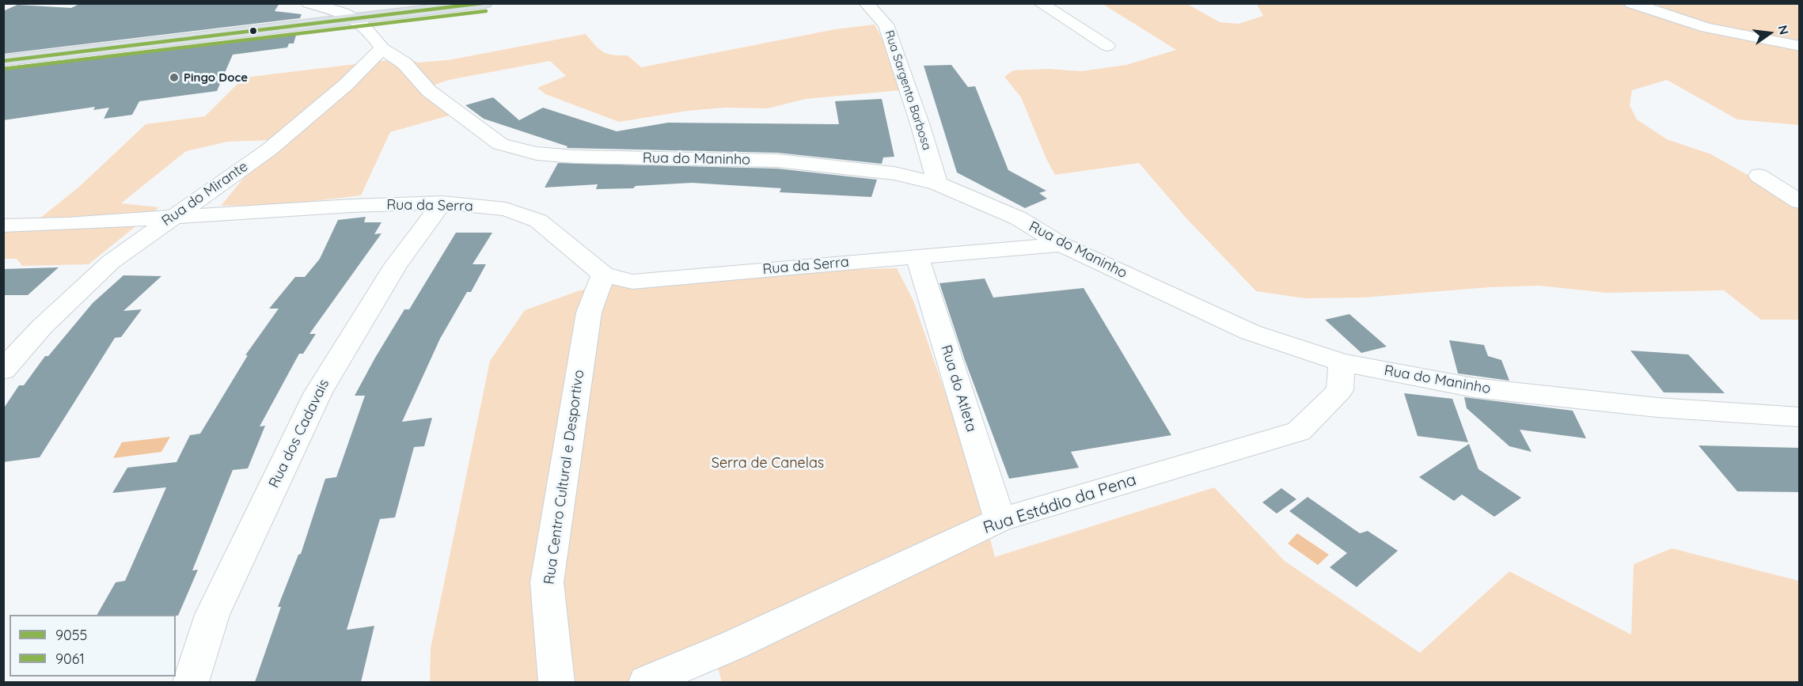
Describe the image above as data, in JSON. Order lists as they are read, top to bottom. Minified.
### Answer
{"streets":{"street":["Rua Sargento Barbosa","Rua do Maninho","Rua do Mirante","Rua da Serra","Rua do Atleta","Rua dos Cadavais","Rua Centro Cultural e Desportivo","Rua Estádio da Pena"]},"crossings":[["Rua Sargento Barbosa","Rua do Maninho"],["Rua do Maninho","Rua do Mirante"],["Rua do Maninho","Rua da Serra"],["Rua do Maninho","Rua Estádio da Pena"],["Rua do Mirante","Rua da Serra"],["Rua da Serra","Rua do Atleta"],["Rua da Serra","Rua dos Cadavais"],["Rua da Serra","Rua Centro Cultural e Desportivo"],["Rua do Atleta","Rua Estádio da Pena"]],"parks":["Serra de Canelas"],"places":["Pingo Doce"],"lines":["transit line 9055","transit line 9061"],"legend":["9055","9061"],"north":"right"}
